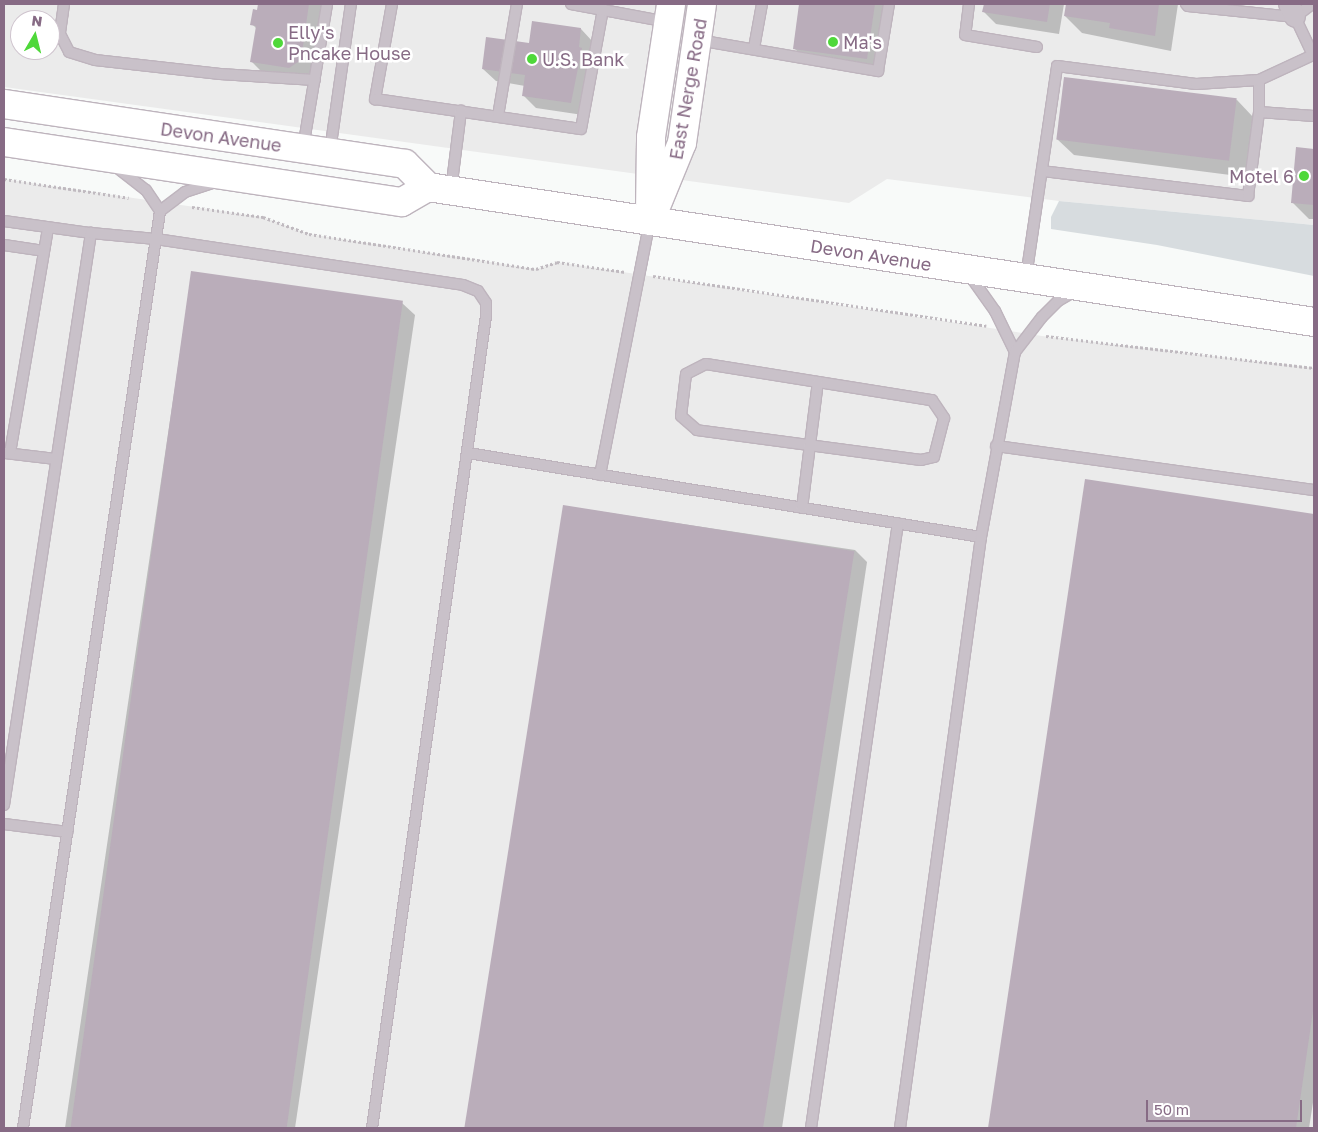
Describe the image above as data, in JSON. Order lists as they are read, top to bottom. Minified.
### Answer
{"streets":{"main road":["East Nerge Road","Devon Avenue"]},"crossings":[["East Nerge Road","Devon Avenue"]],"places":["Ma's","Elly's Pncake House","U.S. Bank","Motel 6"],"scale_bar":"50 m","north":"top"}
